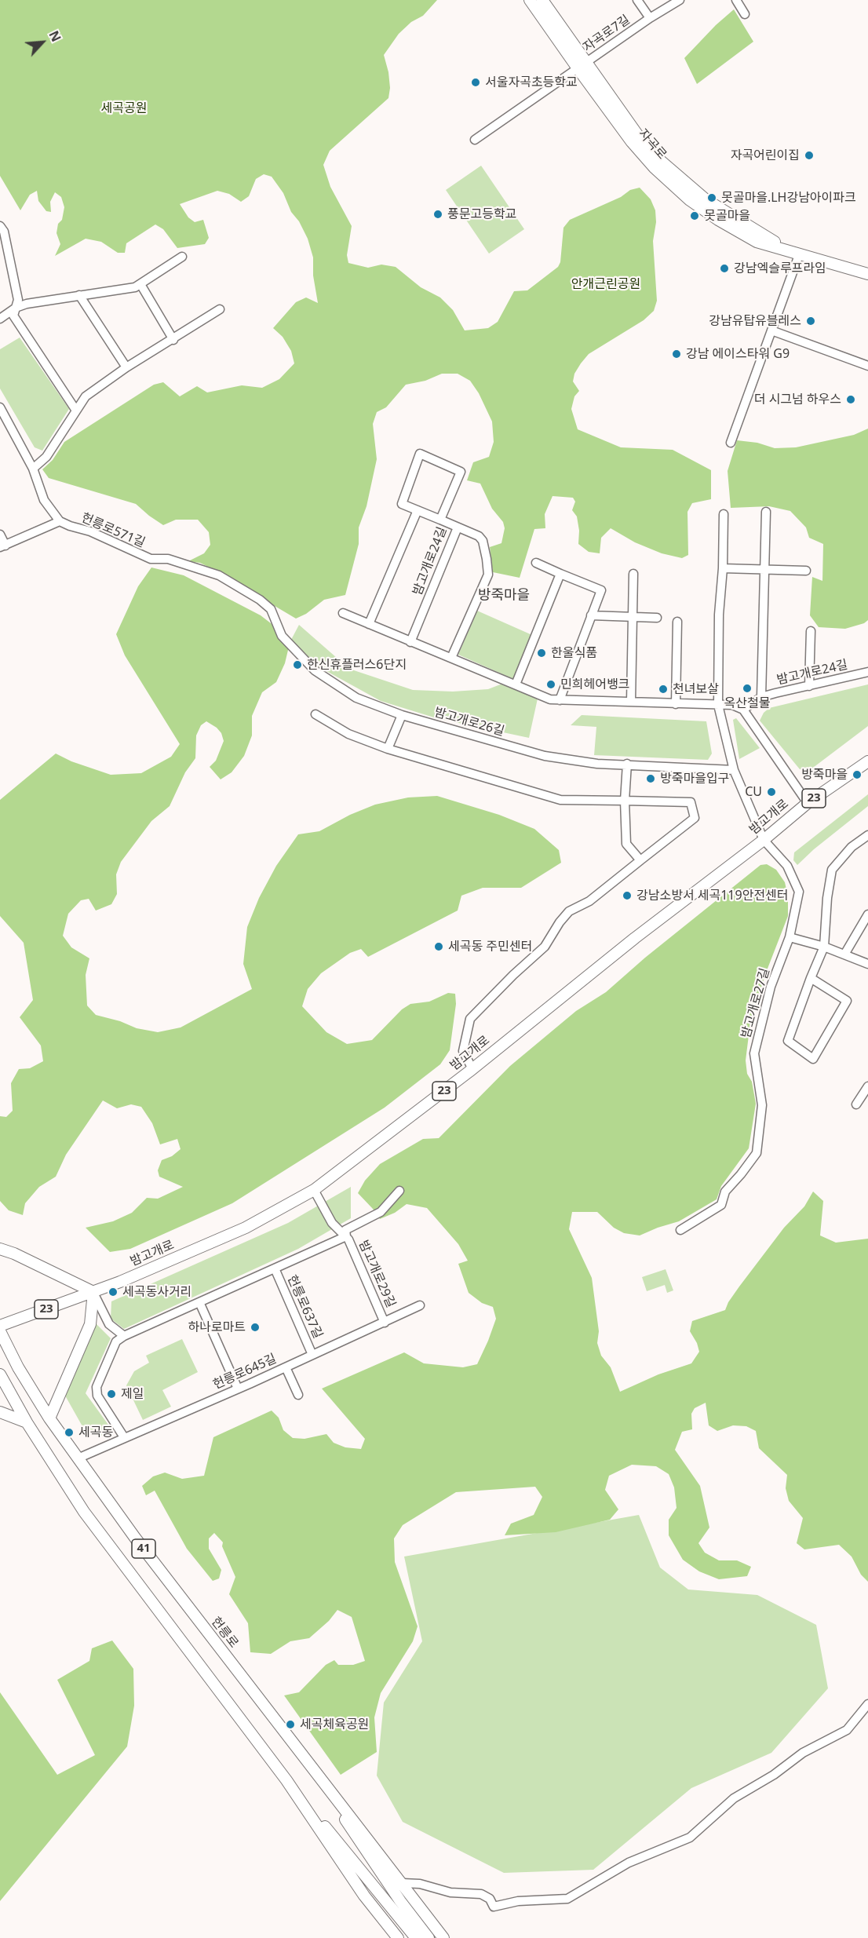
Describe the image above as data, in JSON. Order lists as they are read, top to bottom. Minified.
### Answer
{"streets":{"main road":["자곡로","23","밤고개로","41","헌릉로"],"street":["자곡로7길","헌릉로571길","밤고개로24길","밤고개로26길","밤고개로27길","밤고개로29길","헌릉로637길","헌릉로645길"]},"crossings":[["자곡로7길","자곡로"],["헌릉로571길","밤고개로26길"],["밤고개로","밤고개로27길"],["밤고개로","밤고개로29길"],["밤고개로29길","헌릉로637길"],["밤고개로29길","헌릉로645길"],["헌릉로637길","헌릉로645길"],["헌릉로645길","헌릉로"]],"districts":["방죽마을"],"parks":["세곡공원","안개근린공원"],"places":["서울자곡초등학교","자곡어린이집","못골마을.LH강남아이파크","풍문고등학교","못골마을","강남엑슬루프라임","강남유탑유블레스","강남 에이스타워 G9","더 시그넘 하우스","한울식품","한신휴플러스6단지","민희헤어뱅크","옥산철물","천녀보살","방죽마을","방죽마을입구","CU","강남소방서 세곡119안전센터","세곡동 주민센터","세곡동사거리","하나로마트","제일","세곡동","세곡체육공원"],"north":"top right"}
